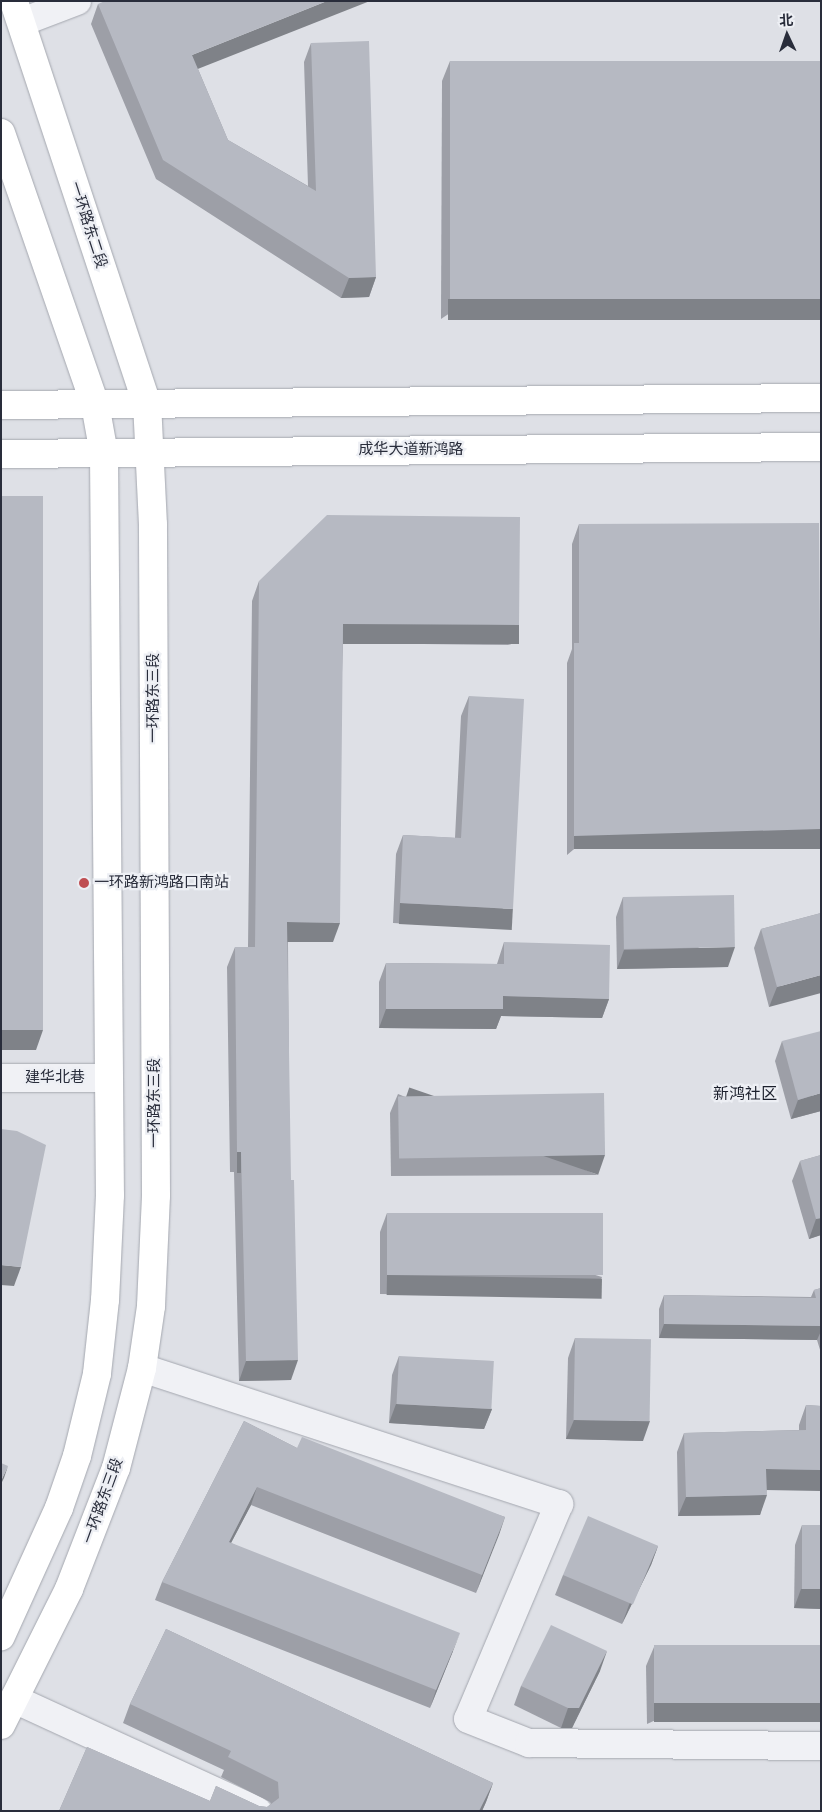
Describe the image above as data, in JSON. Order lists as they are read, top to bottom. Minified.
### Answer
{"streets":{"main road":["一环路东二段","成华大道新鸿路","一环路东三段"],"street":["建华北巷"]},"crossings":[["一环路东二段","成华大道新鸿路"],["一环路东二段","一环路东三段"],["成华大道新鸿路","一环路东三段"]],"districts":["新鸿社区"],"places":["一环路新鸿路口南站"],"north":"top"}
